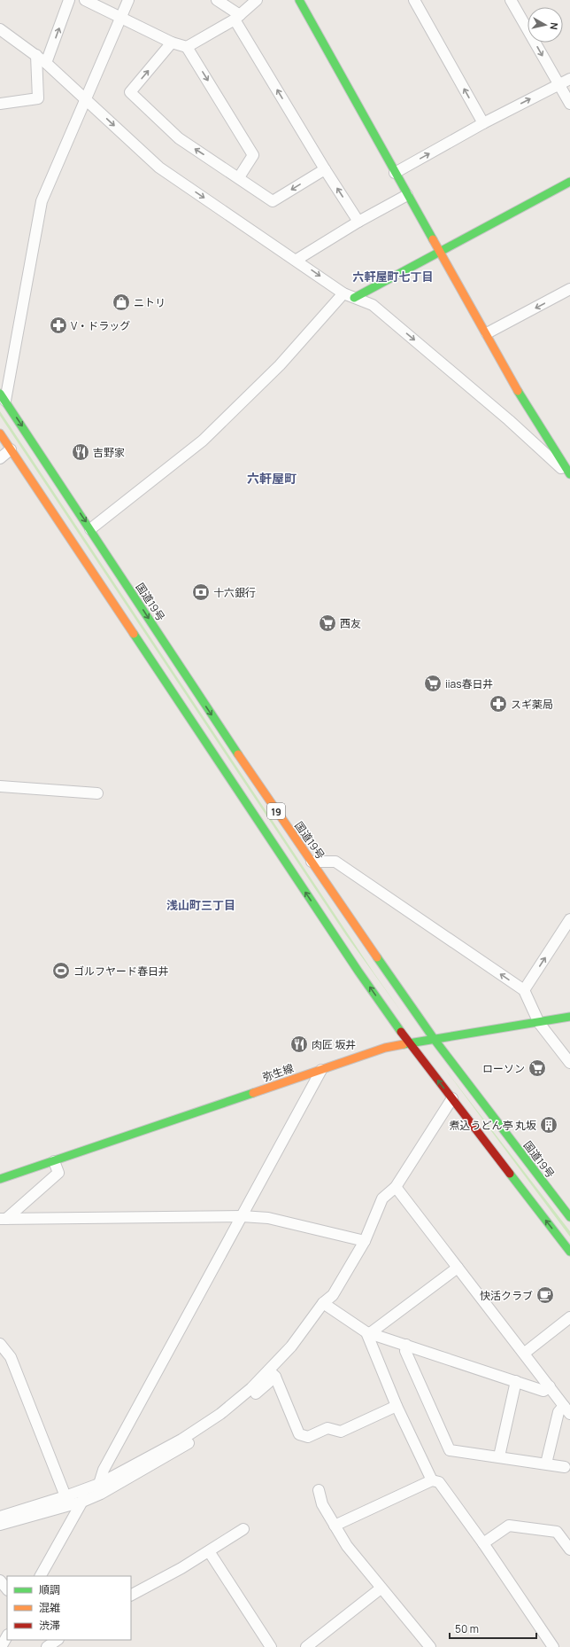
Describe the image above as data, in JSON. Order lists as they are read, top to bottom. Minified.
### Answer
{"streets":{"main road":["国道19号","19","弥生線"]},"crossings":[["国道19号","弥生線"],["19","弥生線"]],"districts":["六軒屋町七丁目","六軒屋町","浅山町三丁目"],"places":{"shop":["ニトリ"],"pharmacy":["V・ドラッグ","スギ薬局"],"restaurant":["吉野家","肉匠 坂井"],"bank":["十六銀行"],"supermarket":["西友","iias春日井","ローソン"],"sports":["ゴルフヤード春日井"],"building":["煮込うどん亭 丸坂"],"cafe":["快活クラブ"]},"legend":["順調","混雑","渋滞"],"scale_bar":"50 m","north":"right"}
